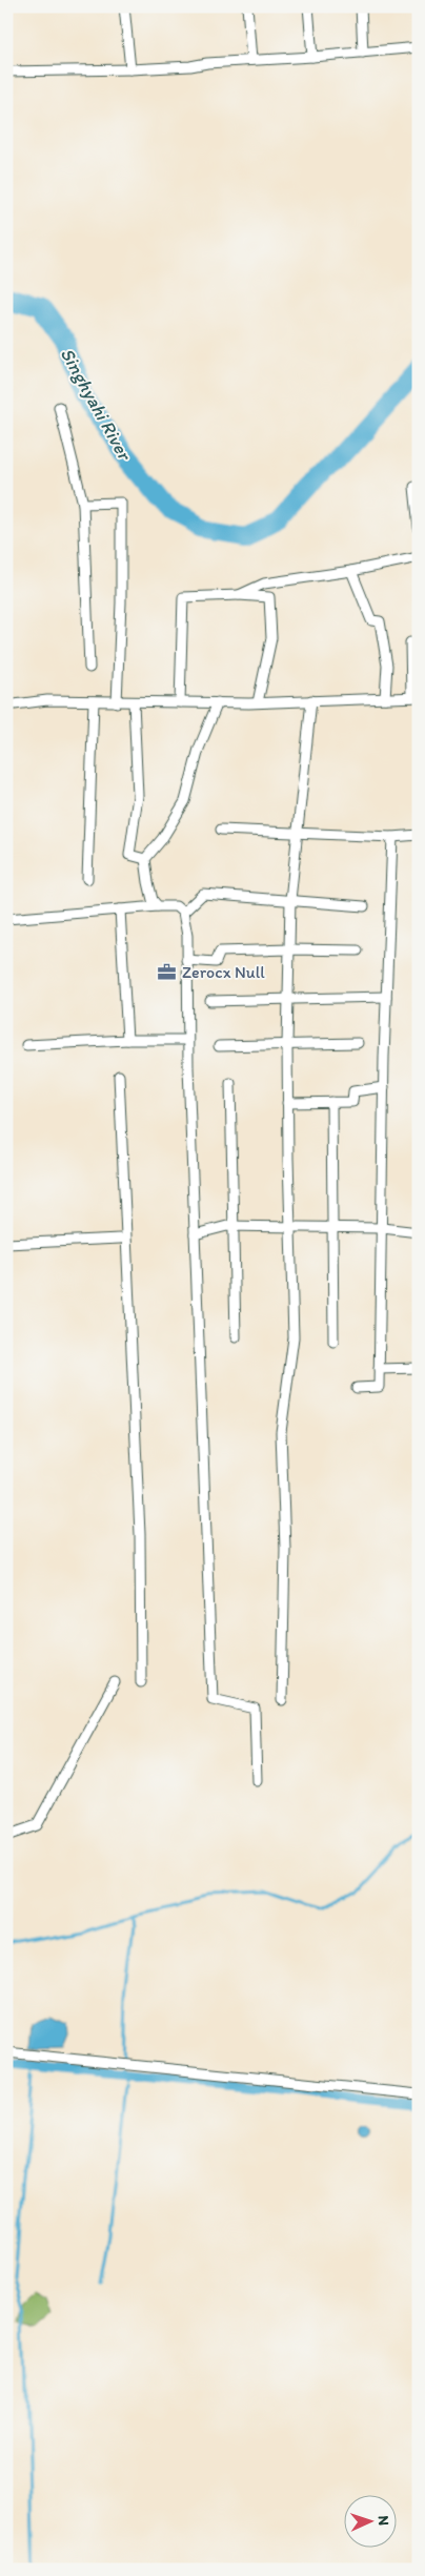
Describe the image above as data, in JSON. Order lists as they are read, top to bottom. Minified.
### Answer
{"water":["Singhyahi River"],"places":{"office":["Zerocx Null"]},"north":"right"}
